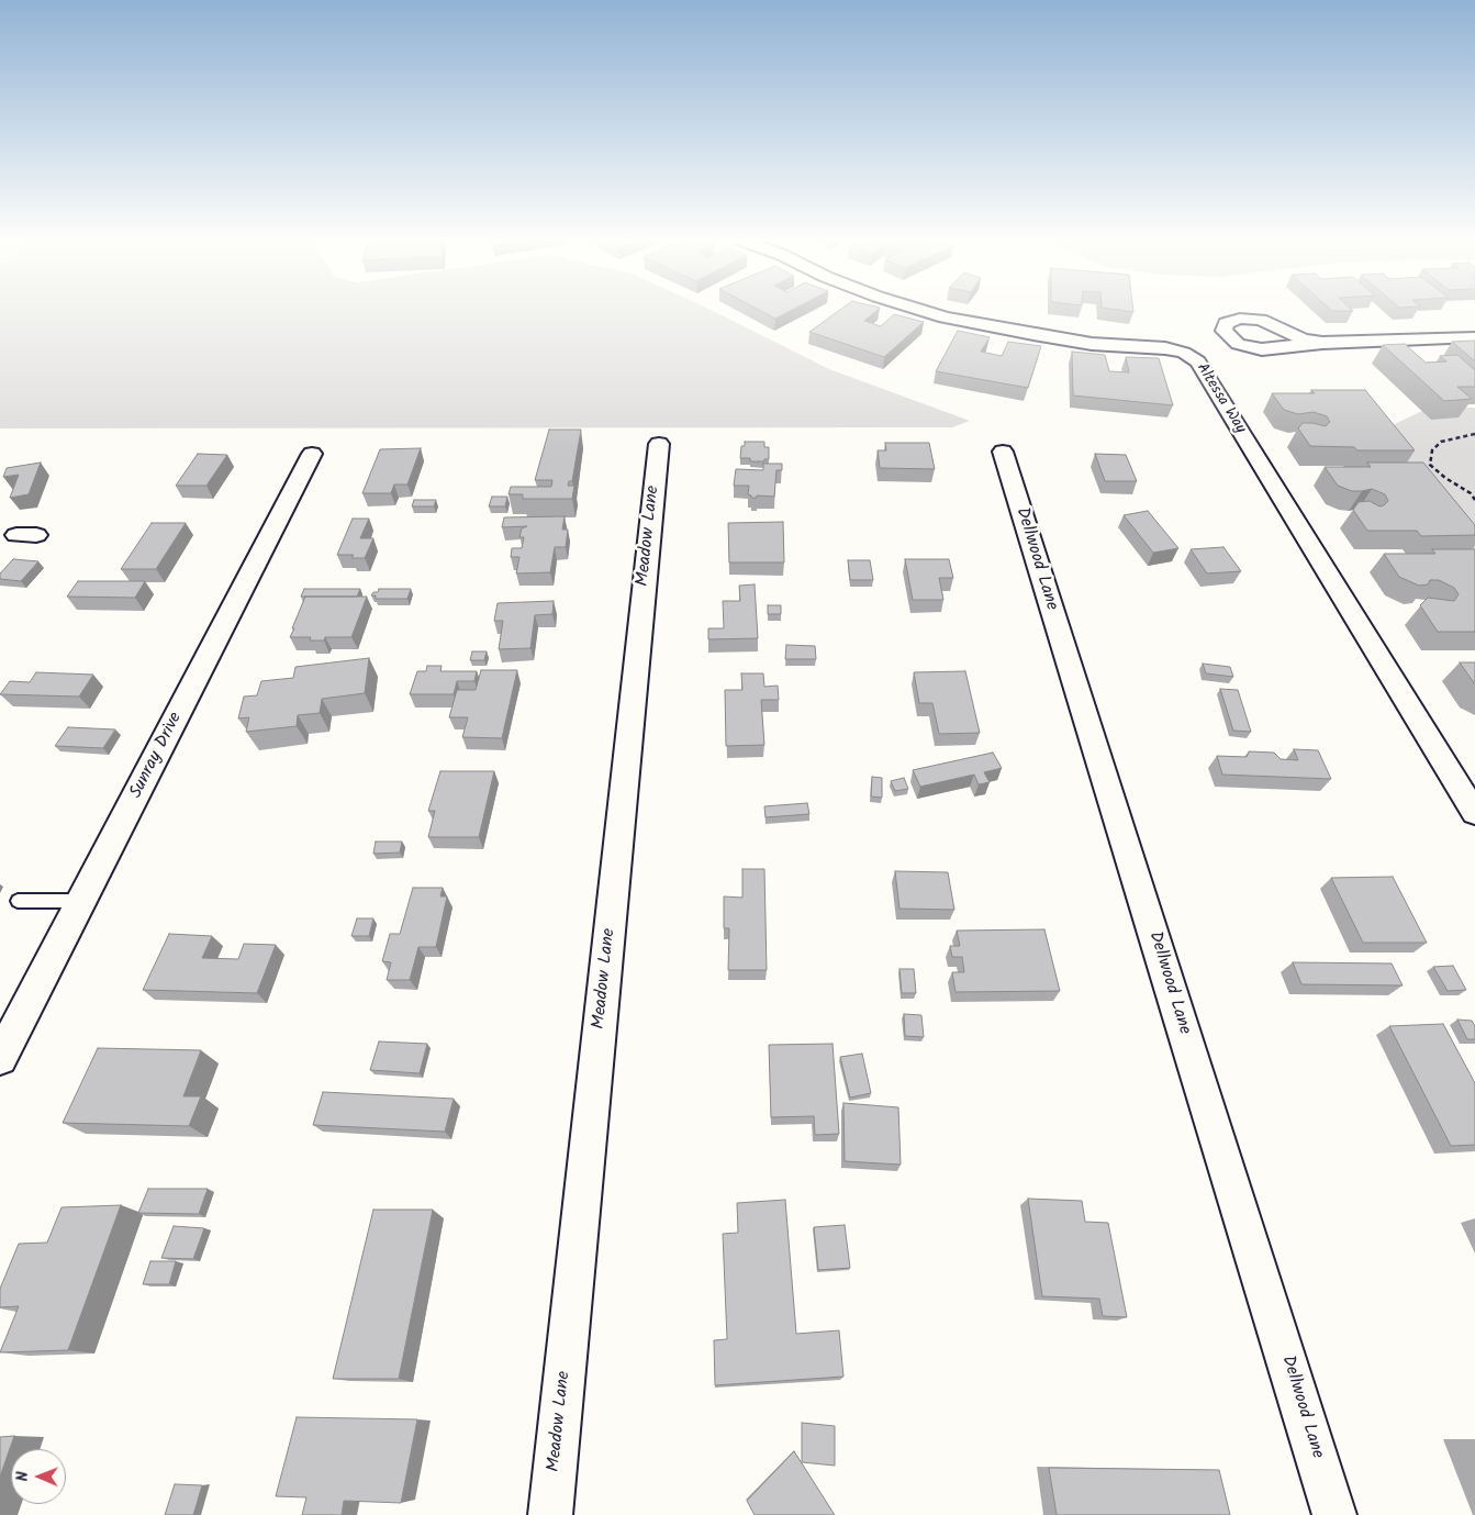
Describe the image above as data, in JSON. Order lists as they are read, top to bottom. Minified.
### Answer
{"streets":{"street":["Altessa Way","Meadow Lane","Dellwood Lane","Sunray Drive"]},"north":"left"}
